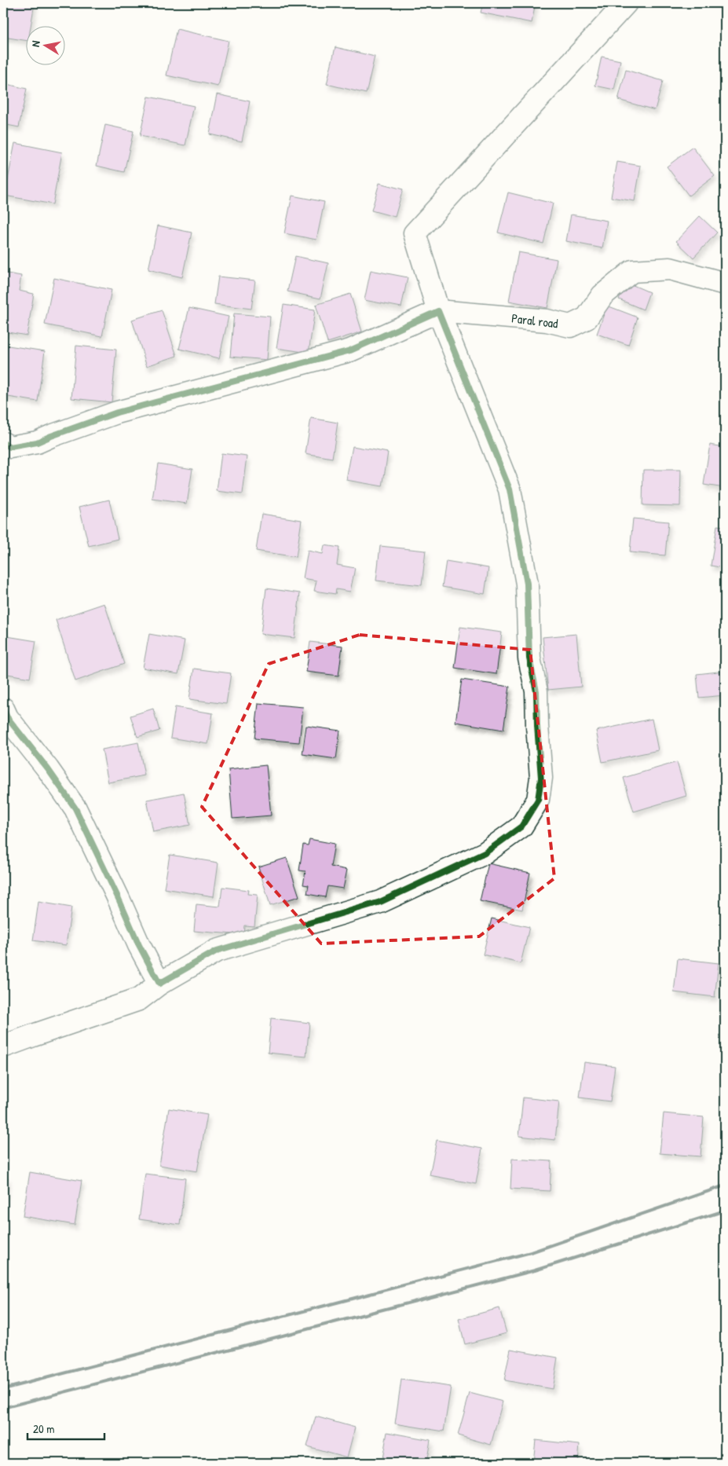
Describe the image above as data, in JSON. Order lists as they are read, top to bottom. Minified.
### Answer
{"streets":{"street":["Paral road"]},"scale_bar":"20 m","north":"left"}
